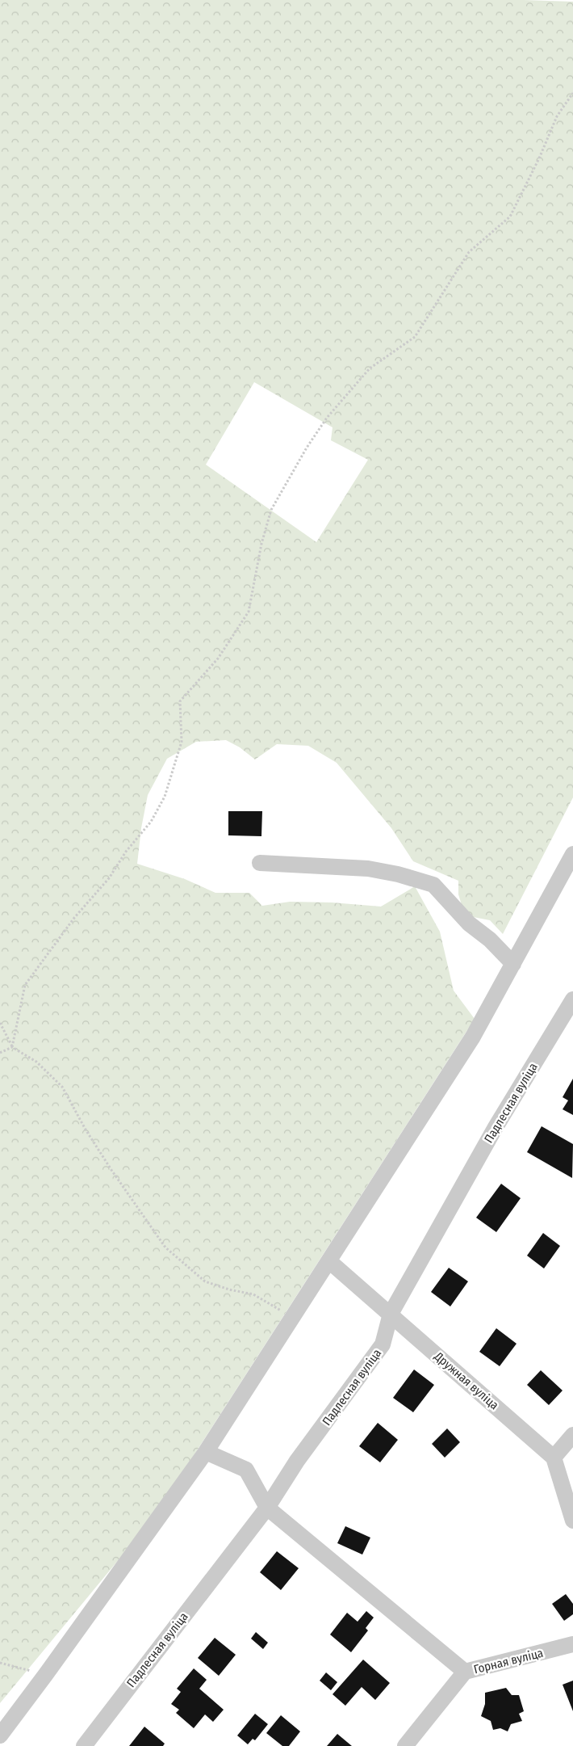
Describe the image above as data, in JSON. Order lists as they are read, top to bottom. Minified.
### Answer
{"streets":{"street":["Падлесная вуліца","Дружная вуліца","Горная вуліца"]},"crossings":[["Падлесная вуліца","Дружная вуліца"]]}
